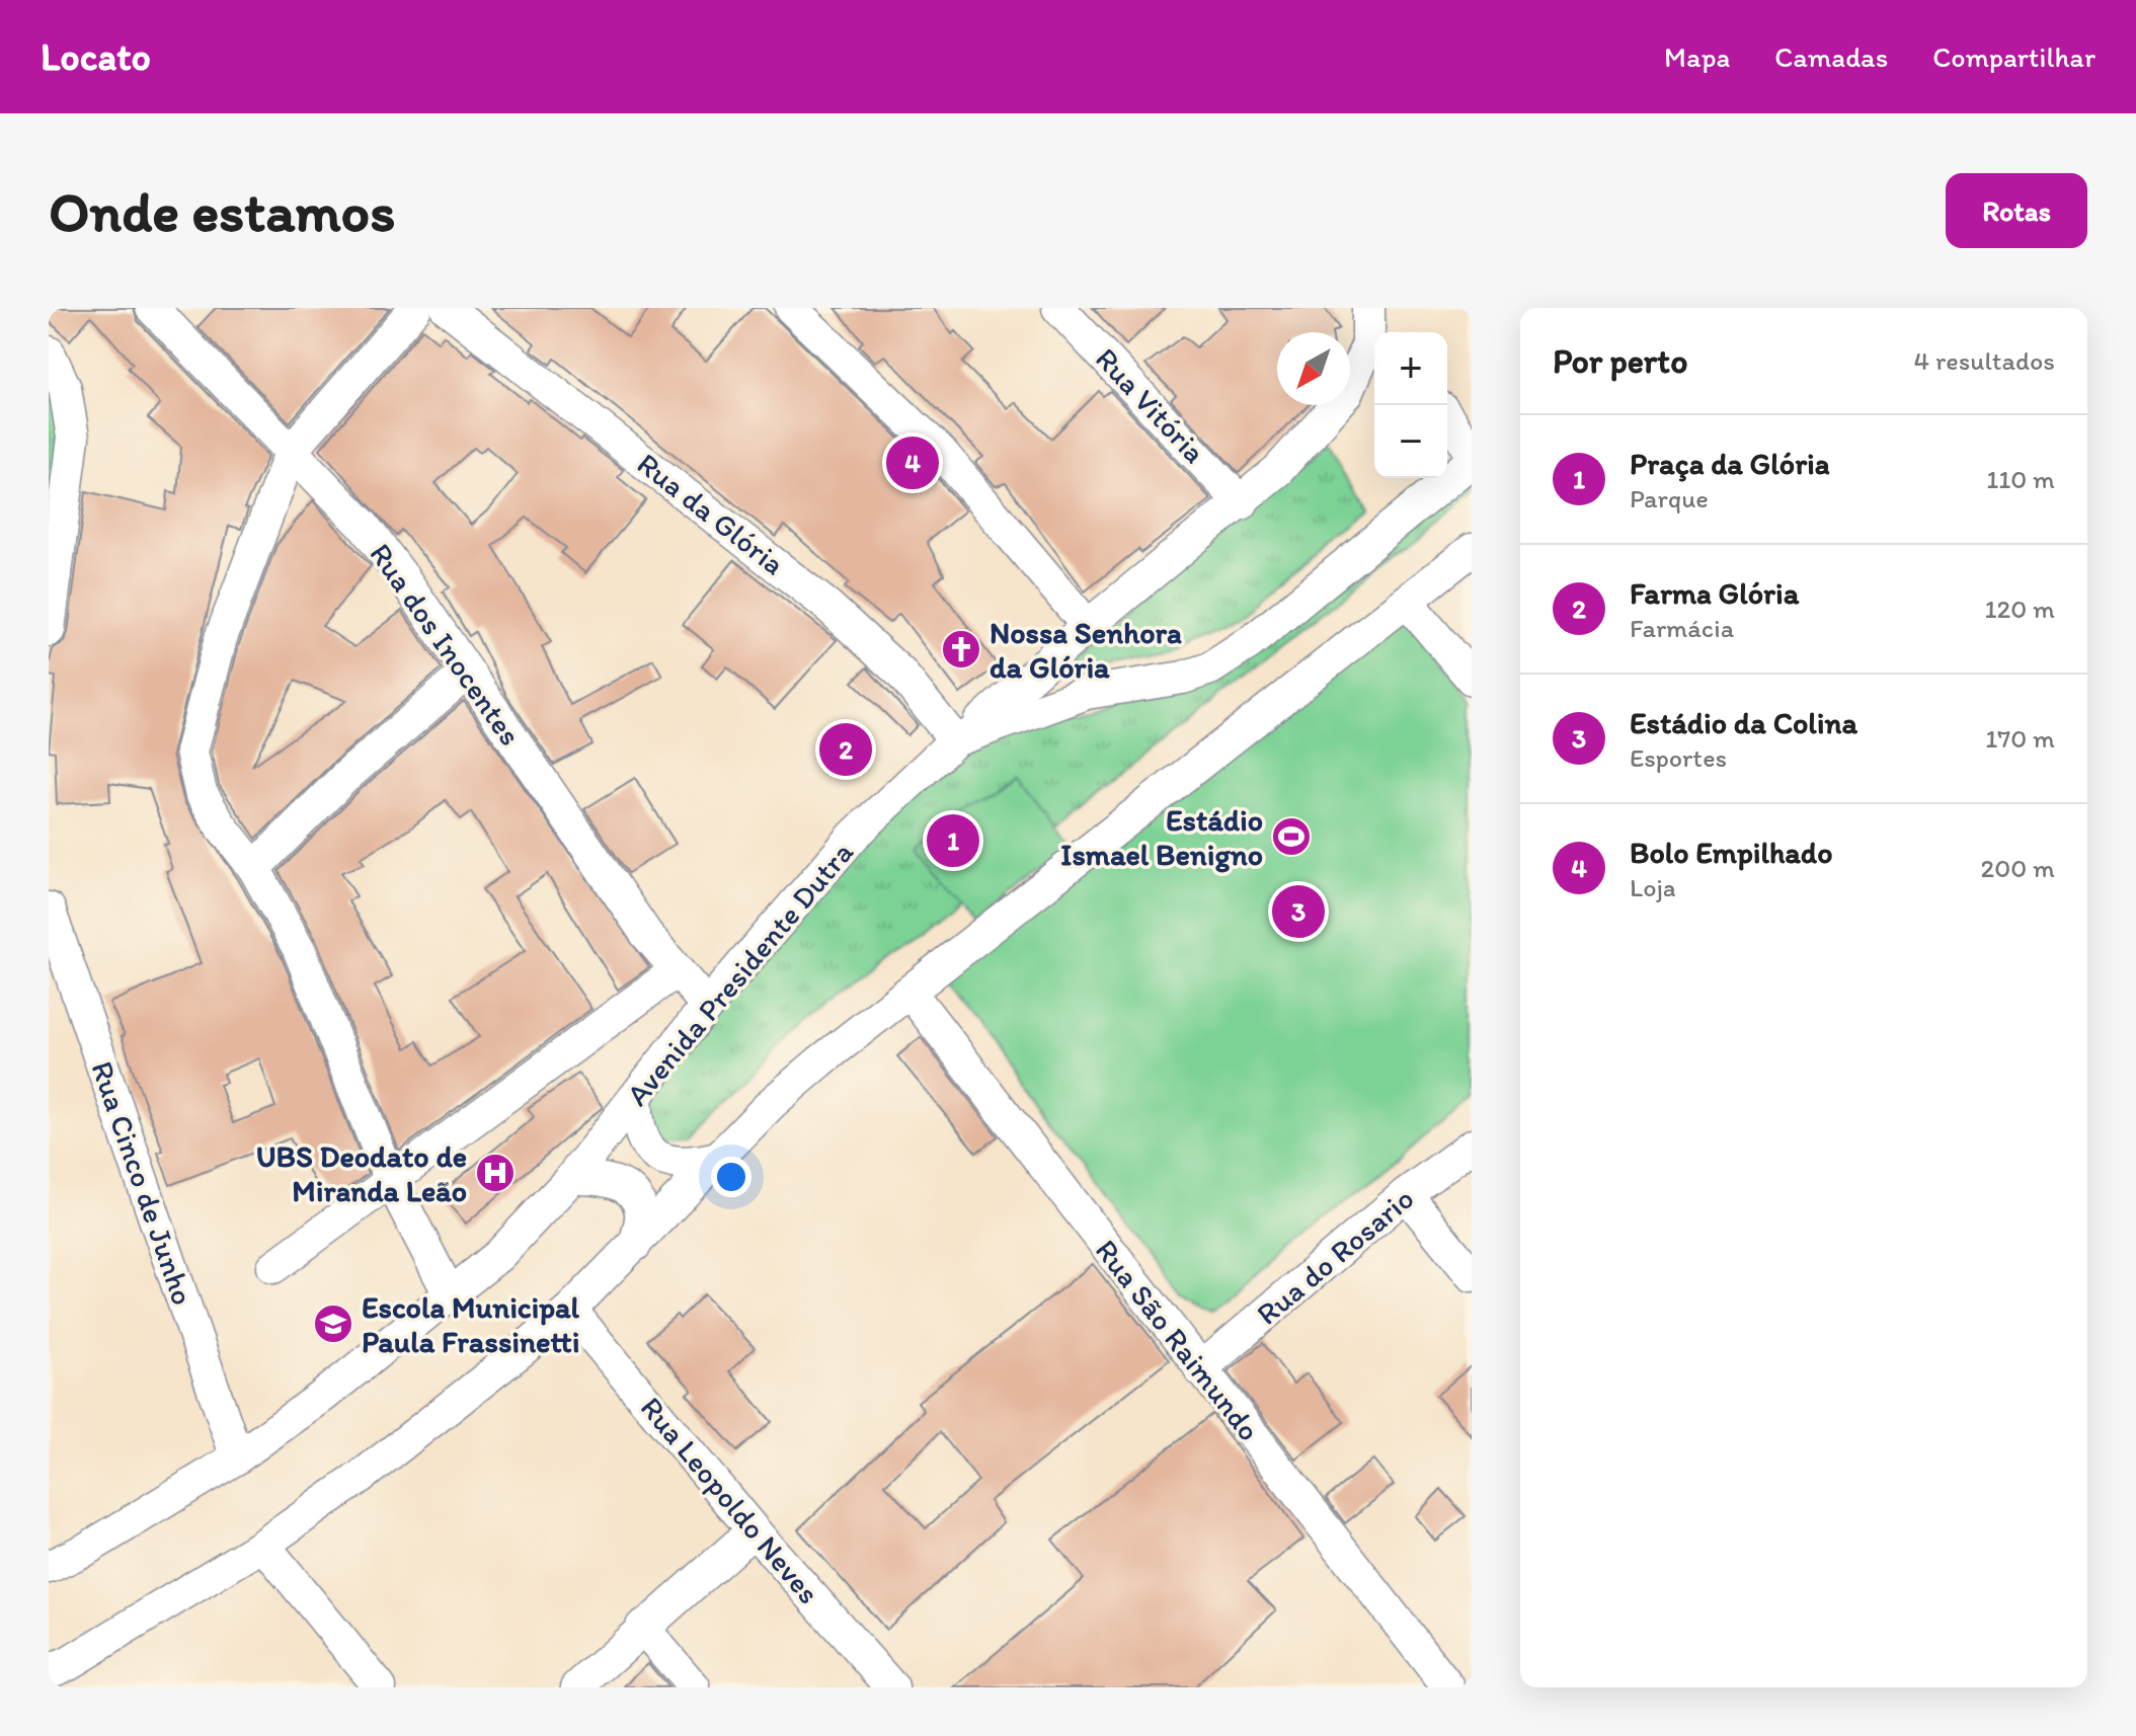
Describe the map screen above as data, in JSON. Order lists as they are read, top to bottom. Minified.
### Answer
{"streets":{"street":["Rua Vitória","Rua da Glória","Rua dos Inocentes","Avenida Presidente Dutra","Rua Cinco de Junho","Rua do Rosario","Rua São Raimundo","Rua Leopoldo Neves"]},"crossings":[["Rua da Glória","Avenida Presidente Dutra"],["Rua dos Inocentes","Avenida Presidente Dutra"],["Avenida Presidente Dutra","Rua Cinco de Junho"],["Rua do Rosario","Rua São Raimundo"]],"places":{"church":["Nossa Senhora da Glória"],"sports":["Estádio Ismael Benigno"],"hospital":["UBS Deodato de Miranda Leão"],"school or university":["Escola Municipal Paula Frassinetti"]},"north":"bottom left","page":{"header":"Locato","nav":["Mapa","Camadas","Compartilhar"],"buttons":"Rotas","title":"Onde estamos","heading":["Por perto","4 resultados"],"map_buttons":["+","−"],"list":[{"mark":"1","name":"Praça da Glória","note":"Parque","value":"110 m"},{"mark":"2","name":"Farma Glória","note":"Farmácia","value":"120 m"},{"mark":"3","name":"Estádio da Colina","note":"Esportes","value":"170 m"},{"mark":"4","name":"Bolo Empilhado","note":"Loja","value":"200 m"}],"pins":["4","2","1","3"]}}
